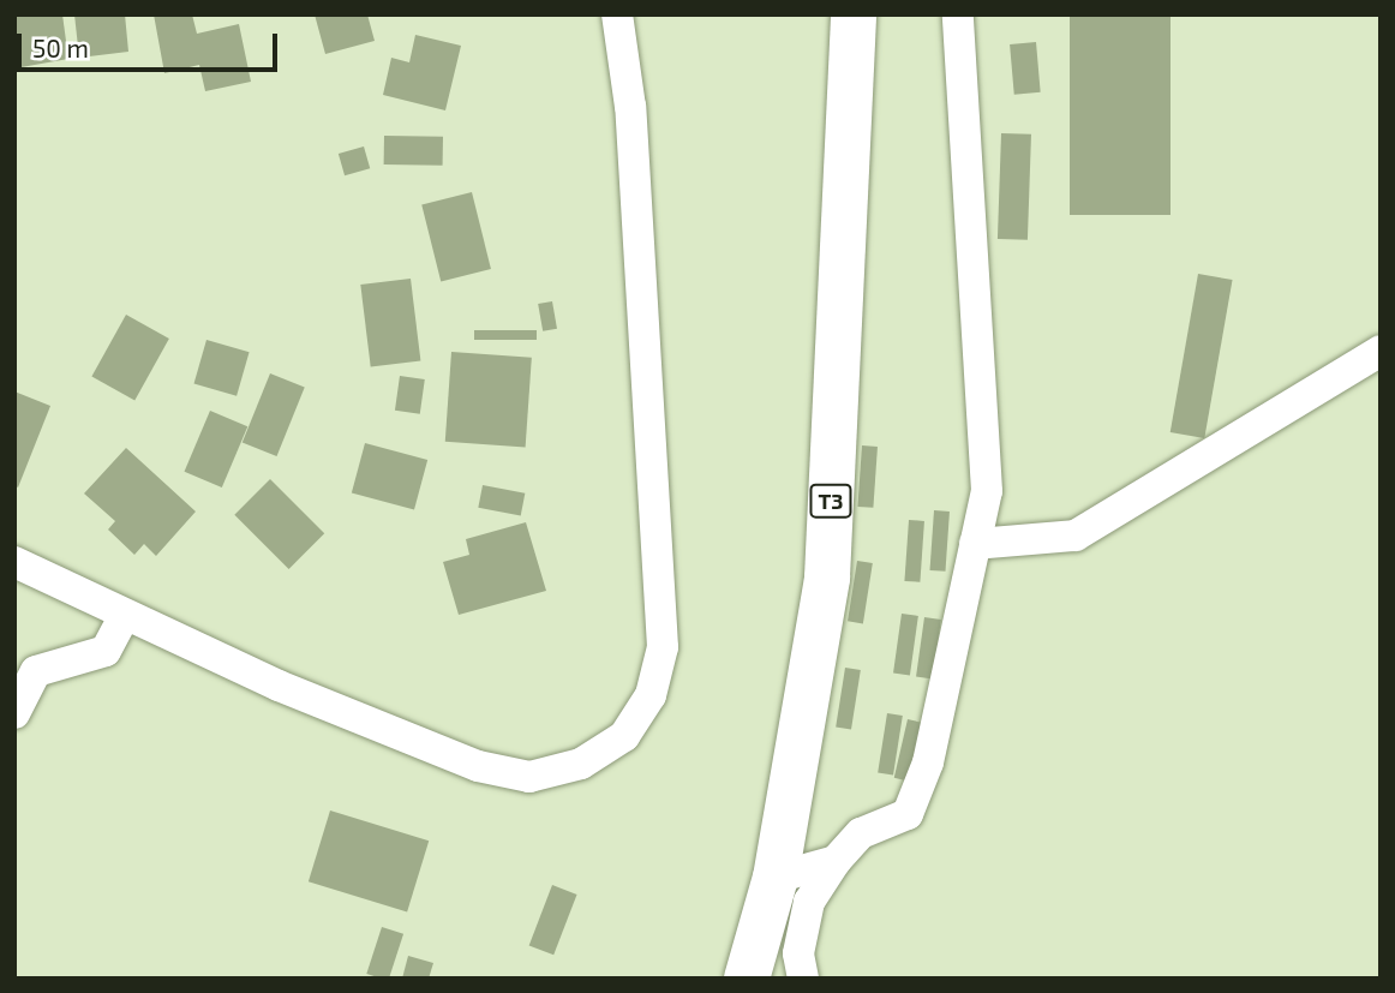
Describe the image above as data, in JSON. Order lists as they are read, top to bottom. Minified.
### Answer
{"streets":{"highway":["T3"]},"scale_bar":"50 m"}
